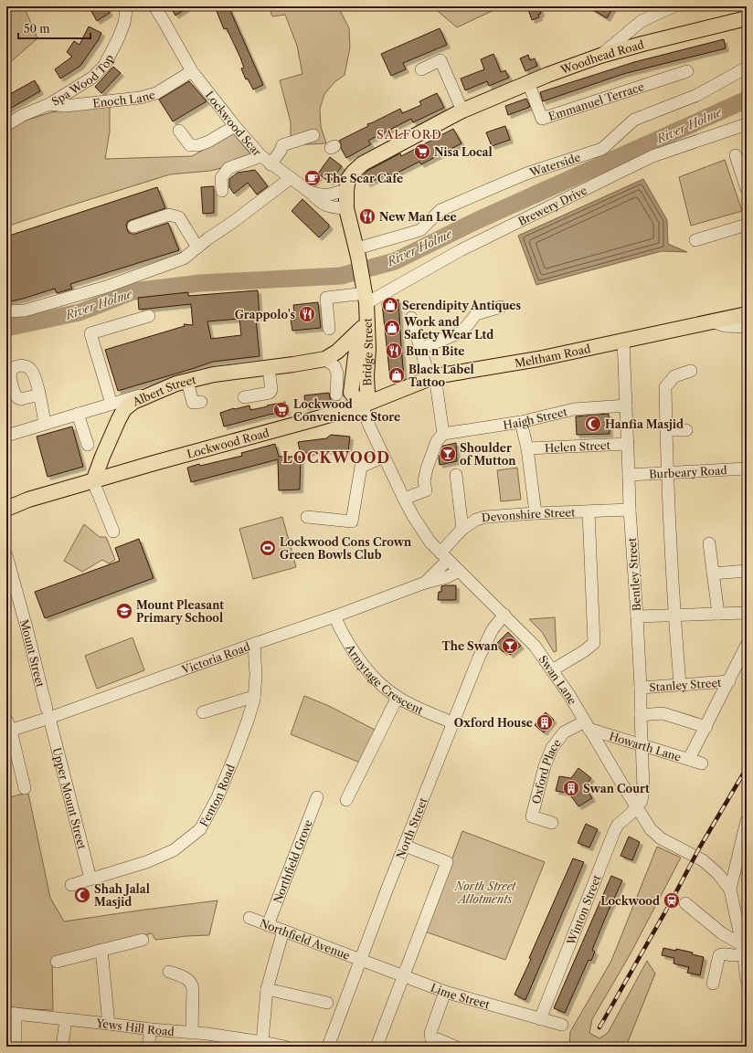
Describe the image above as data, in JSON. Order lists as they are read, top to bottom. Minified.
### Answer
{"streets":{"main road":["Woodhead Road","Meltham Road","Bridge Street","Albert Street","Lockwood Road"],"street":["Spa Wood Top","Enoch Lane","Emmanuel Terrace","Lockwood Scar","Waterside","Brewery Drive","Haigh Street","Helen Street","Burbeary Road","Devonshire Street","Bentley Street","Mount Street","Victoria Road","Armytage Crescent","Swan Lane","Stanley Street","Howarth Lane","Oxford Place","Fenton Road","Upper Mount Street","North Street","Northfield Grove","Winton Street","Northfield Avenue","Lime Street","Yews Hill Road"]},"crossings":[["Woodhead Road","Emmanuel Terrace"],["Spa Wood Top","Enoch Lane"],["Enoch Lane","Lockwood Scar"],["Brewery Drive","Bridge Street"],["Meltham Road","Bridge Street"],["Meltham Road","Lockwood Road"],["Meltham Road","Bentley Street"],["Meltham Road","Swan Lane"],["Bridge Street","Albert Street"],["Bridge Street","Lockwood Road"],["Bridge Street","Swan Lane"],["Haigh Street","Bentley Street"],["Lockwood Road","Swan Lane"],["Helen Street","Bentley Street"],["Burbeary Road","Bentley Street"],["Devonshire Street","Bentley Street"],["Devonshire Street","Victoria Road"],["Devonshire Street","Swan Lane"],["Bentley Street","Swan Lane"],["Bentley Street","Stanley Street"],["Bentley Street","Howarth Lane"],["Bentley Street","Winton Street"],["Mount Street","Victoria Road"],["Mount Street","Upper Mount Street"],["Victoria Road","Armytage Crescent"],["Victoria Road","Swan Lane"],["Victoria Road","Fenton Road"],["Victoria Road","Upper Mount Street"],["Armytage Crescent","North Street"],["Swan Lane","Howarth Lane"],["Swan Lane","Oxford Place"],["Swan Lane","North Street"],["Swan Lane","Winton Street"],["Howarth Lane","Oxford Place"],["Fenton Road","Upper Mount Street"],["North Street","Northfield Avenue"],["North Street","Lime Street"],["Northfield Grove","Northfield Avenue"],["Winton Street","Lime Street"],["Northfield Avenue","Lime Street"]],"districts":["SALFORD","LOCKWOOD"],"water":["River Holme"],"parks":["North Street Allotments"],"places":{"supermarket":["Nisa Local","Lockwood Convenience Store"],"cafe":["The Scar Cafe"],"restaurant":["New Man Lee","Grappolo's","Bun n Bite"],"shop":["Serendipity Antiques","Work and Safety Wear Ltd","Black Label Tattoo"],"mosque":["Hanfia Masjid","Shah Jalal Masjid"],"bar":["Shoulder of Mutton","The Swan"],"sports":["Lockwood Cons Crown Green Bowls Club"],"school or university":["Mount Pleasant Primary School"],"building":["Oxford House","Swan Court"],"station":["Lockwood"]},"scale_bar":"50 m"}
